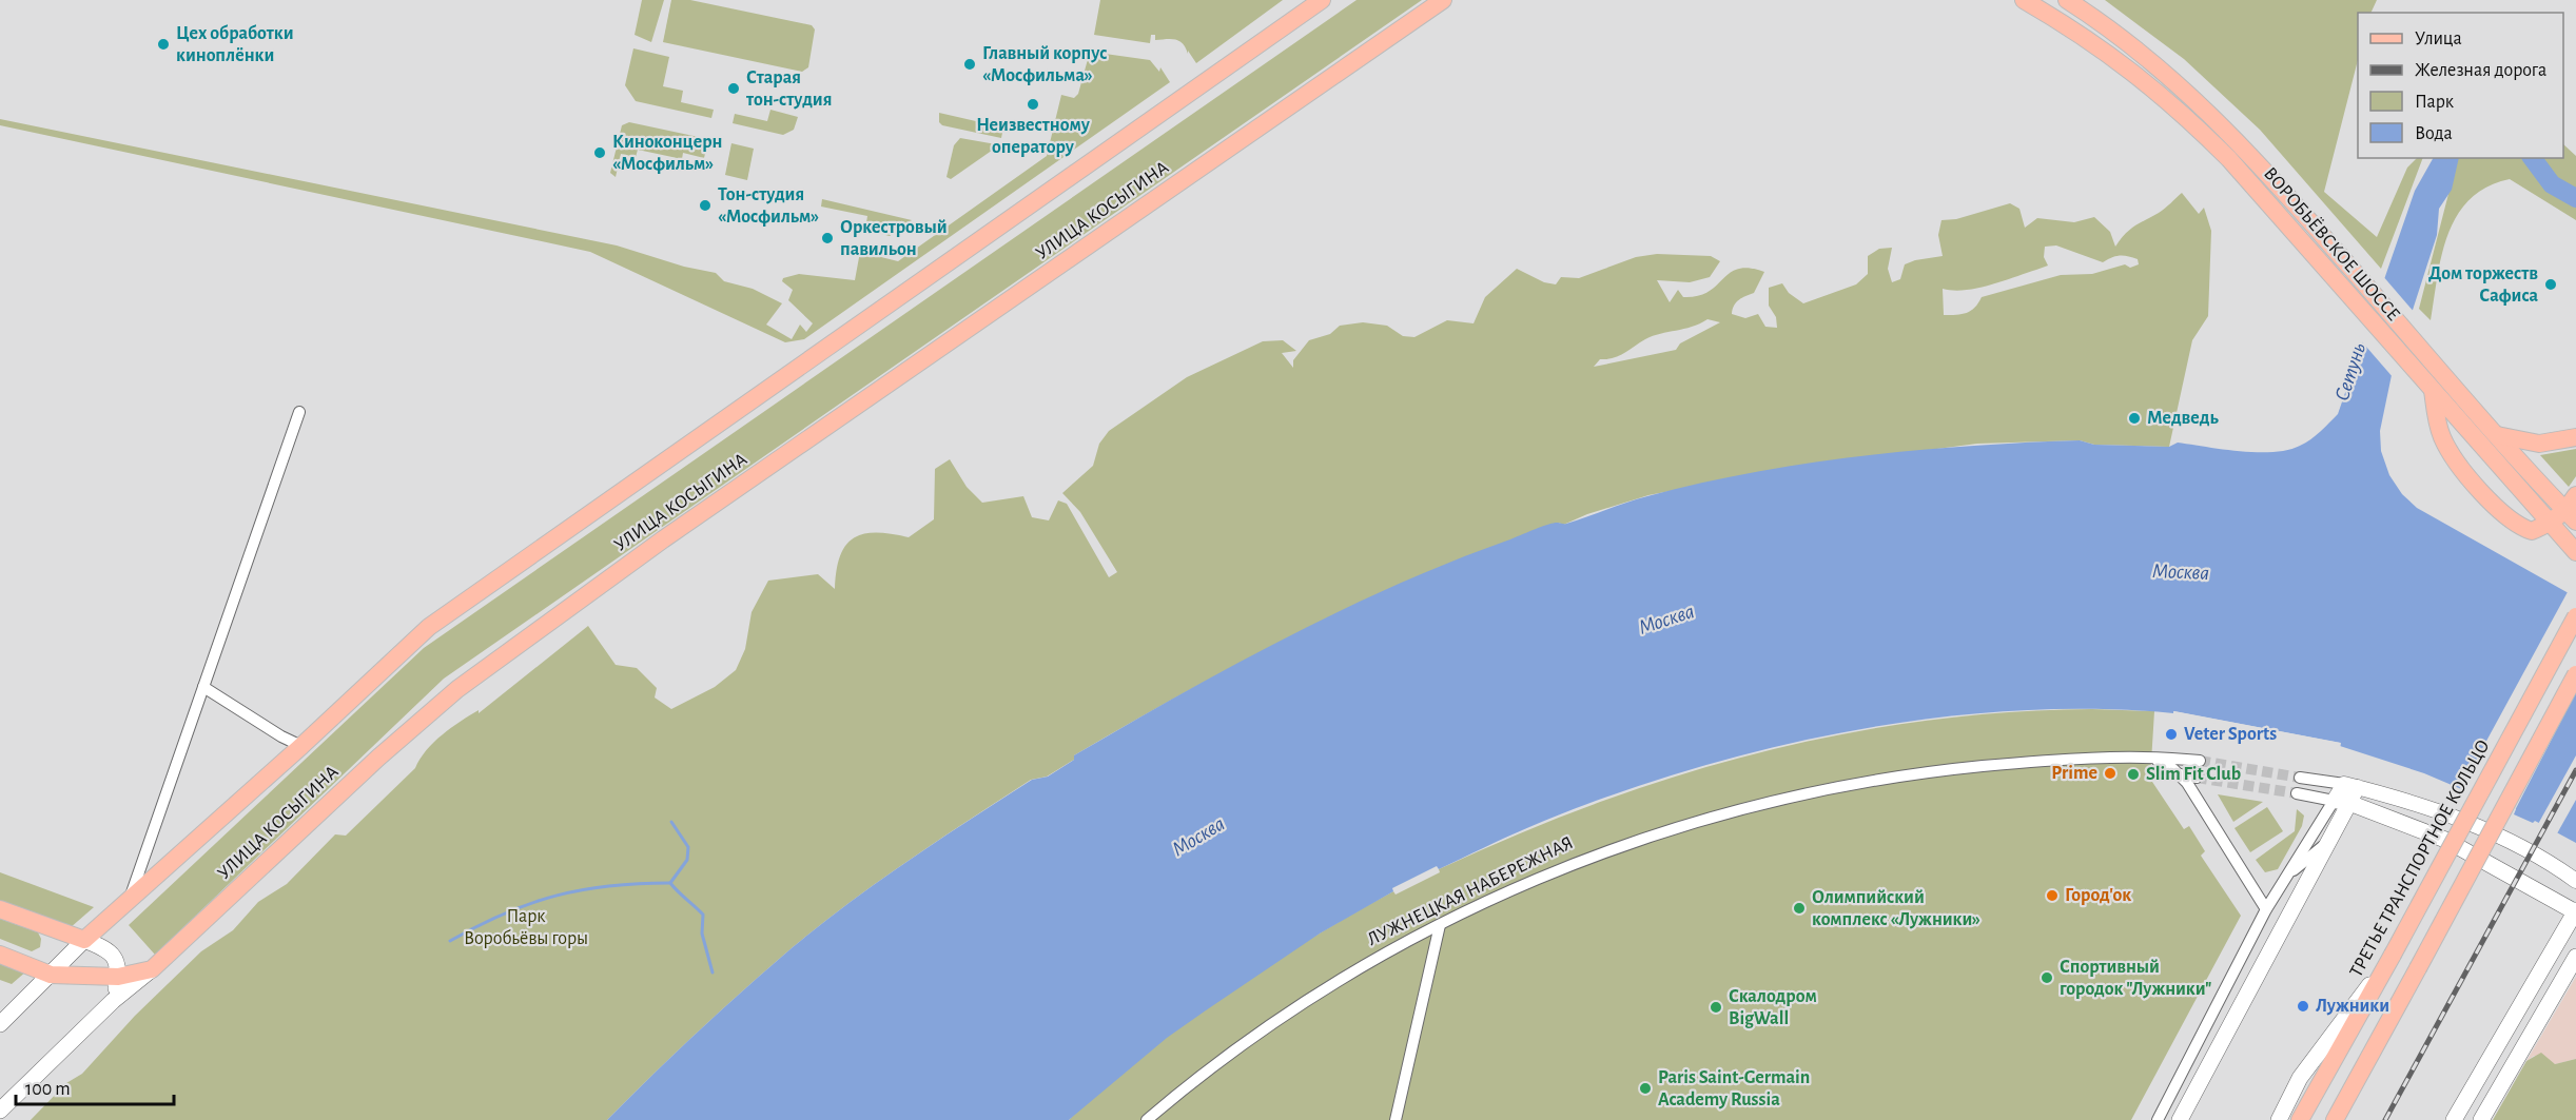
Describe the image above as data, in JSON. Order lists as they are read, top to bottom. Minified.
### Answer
{"streets":{"main road":["УЛИЦА КОСЫГИНА","ВОРОБЬЁВСКОЕ ШОССЕ","ТРЕТЬЕ ТРАНСПОРТНОЕ КОЛЬЦО"],"street":["ЛУЖНЕЦКАЯ НАБЕРЕЖНАЯ"]},"water":["Сетунь","Москва"],"parks":["Парк Воробьёвы горы"],"places":["Цех обработки киноплёнки","Главный корпус «Мосфильма»","Старая тон-студия","Неизвестному оператору","Киноконцерн «Мосфильм»","Тон-студия «Мосфильм»","Оркестровый павильон","Дом торжеств Сафиса","Медведь","Veter Sports","Prime","Slim Fit Club","Город'ок","Олимпийский комплекс «Лужники»","Спортивный городок \"Лужники\"","Лужники","Скалодром BigWall","Paris Saint-Germain Academy Russia"],"legend":["Улица","Железная дорога","Парк","Вода"],"scale_bar":"100 m"}
